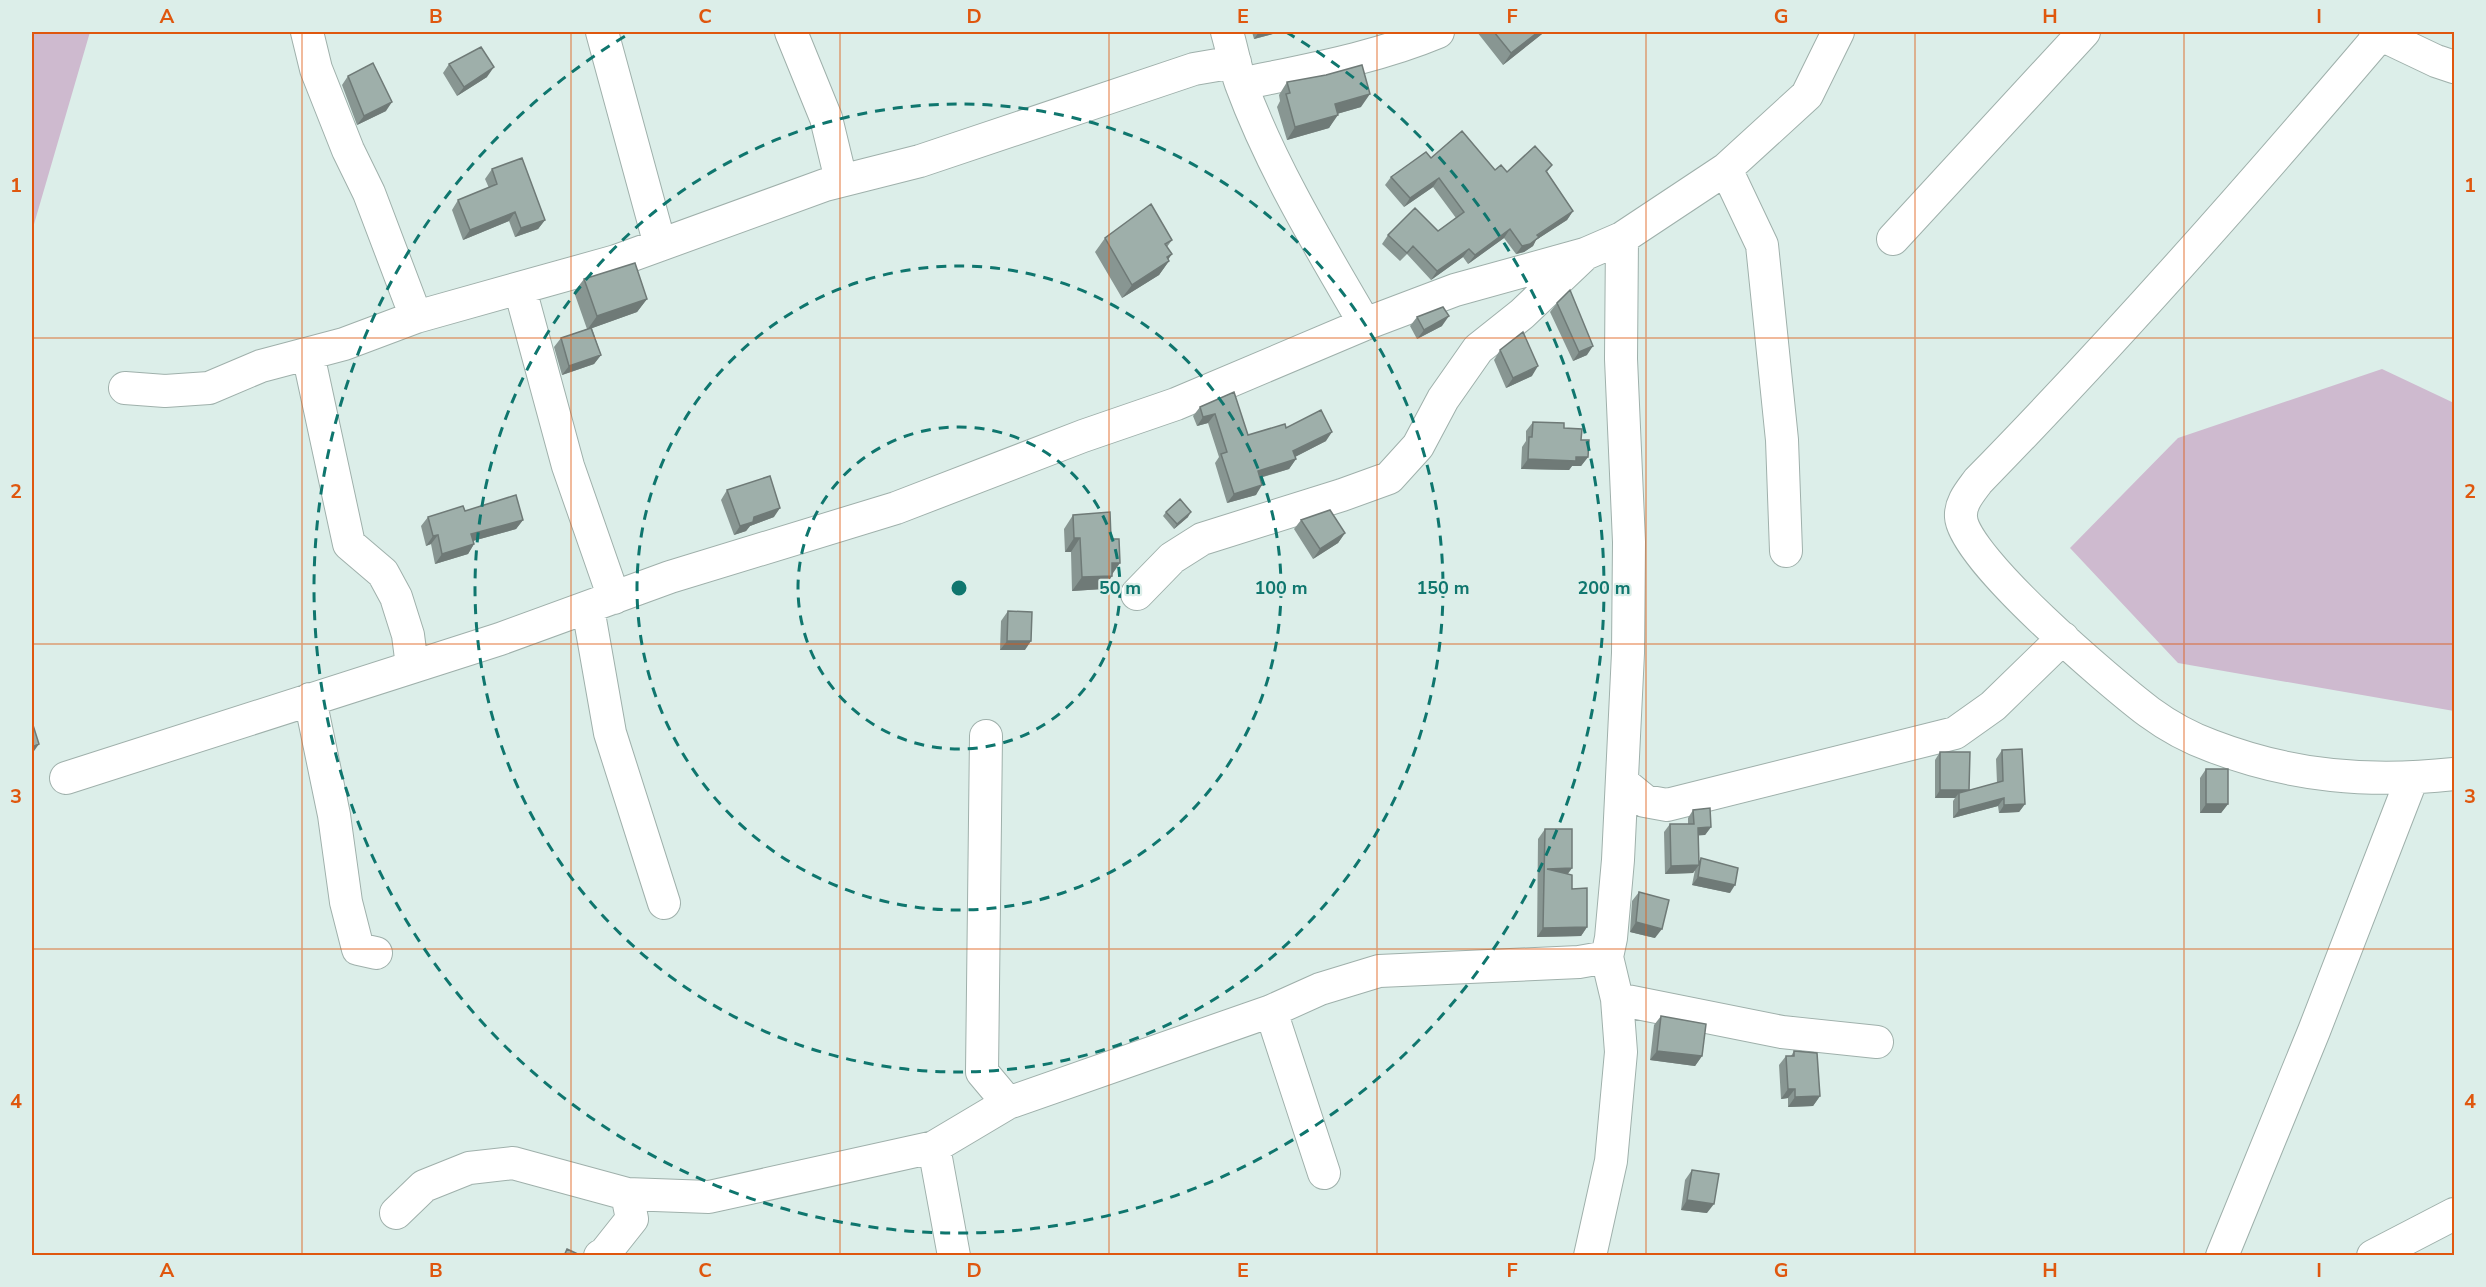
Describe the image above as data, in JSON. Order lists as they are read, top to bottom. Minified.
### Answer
{"grid":{"columns":["A","B","C","D","E","F","G","H","I"],"rows":["1","2","3","4"]},"rings":["50 m","100 m","150 m","200 m"]}
